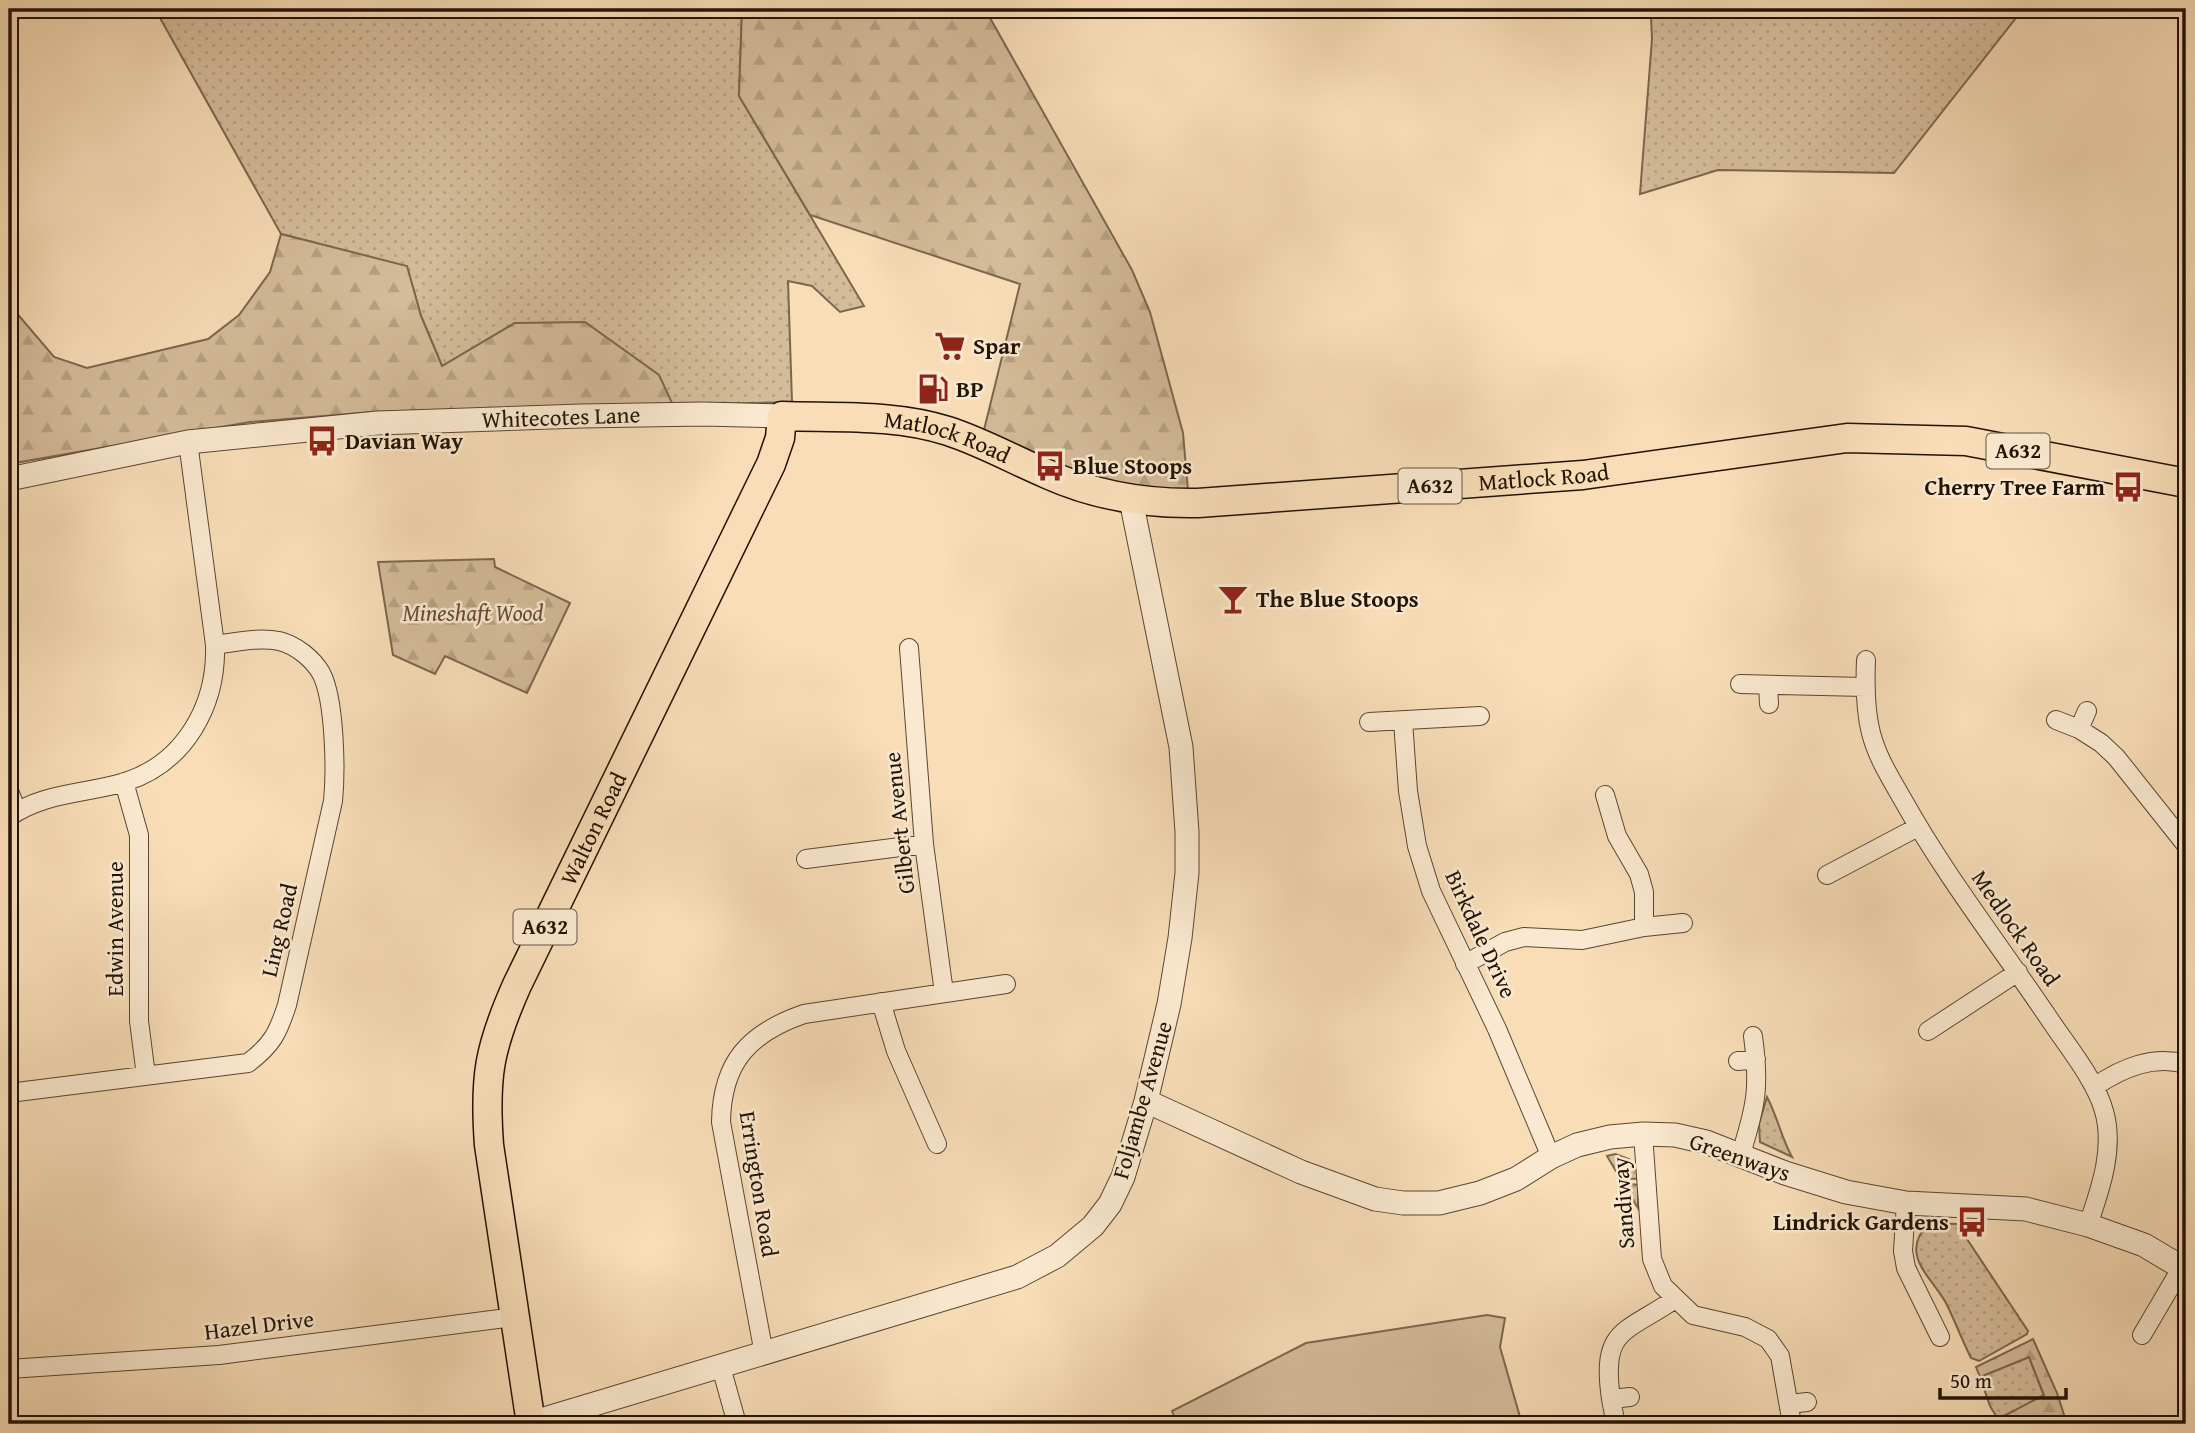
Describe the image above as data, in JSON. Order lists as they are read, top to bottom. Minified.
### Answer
{"streets":{"main road":["Matlock Road","A632","Walton Road"],"street":["Whitecotes Lane","Gilbert Avenue","Medlock Road","Edwin Avenue","Ling Road","Birkdale Drive","Foljambe Avenue","Greenways","Errington Road","Sandiway","Hazel Drive"]},"crossings":[["Whitecotes Lane","Matlock Road"],["Whitecotes Lane","Walton Road"],["Matlock Road","Walton Road"],["Matlock Road","Foljambe Avenue"],["Gilbert Avenue","Errington Road"],["Walton Road","Foljambe Avenue"],["Walton Road","Hazel Drive"],["Medlock Road","Greenways"],["Edwin Avenue","Ling Road"],["Birkdale Drive","Greenways"],["Foljambe Avenue","Greenways"],["Foljambe Avenue","Errington Road"],["Greenways","Sandiway"]],"parks":["Mineshaft Wood"],"places":{"supermarket":["Spar"],"fuel station":["BP"],"bus stop":["Davian Way","Blue Stoops","Cherry Tree Farm","Lindrick Gardens"],"bar":["The Blue Stoops"]},"scale_bar":"50 m"}
